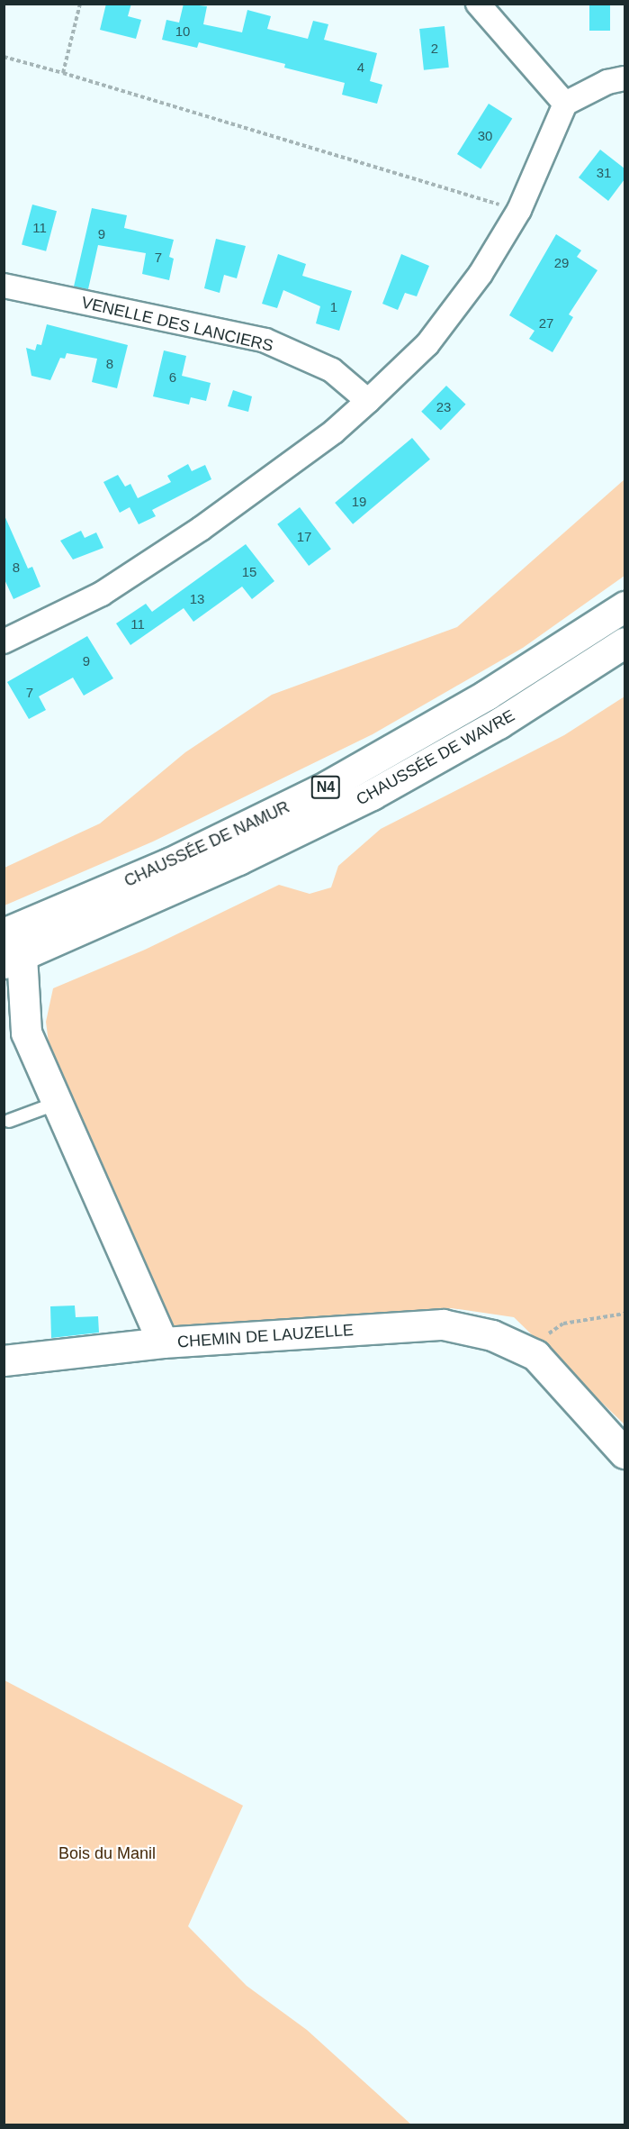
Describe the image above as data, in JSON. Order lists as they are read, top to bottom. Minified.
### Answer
{"streets":{"main road":["CHAUSSÉE DE WAVRE","N4","CHAUSSÉE DE NAMUR","CHEMIN DE LAUZELLE"],"street":["VENELLE DES LANCIERS"]},"crossings":[["CHAUSSÉE DE WAVRE","CHAUSSÉE DE NAMUR"]],"parks":["Bois du Manil"],"house_numbers":["10","2","4","30","31","11","9","7","29","1","27","8","6","23","19","17","8","15","13","11","9","7"]}
